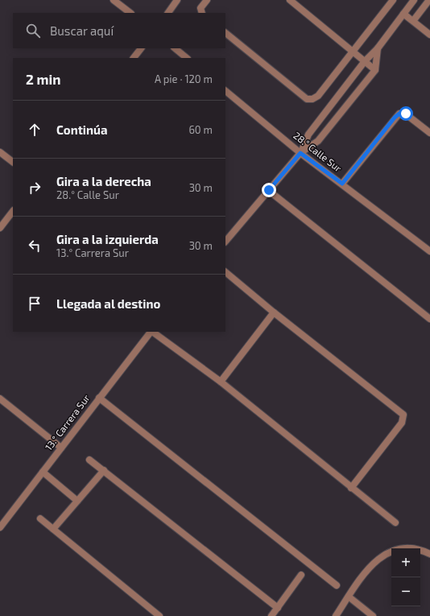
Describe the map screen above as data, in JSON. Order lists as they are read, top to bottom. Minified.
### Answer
{"streets":{"street":["28.° Calle Sur","13.° Carrera Sur"]},"page":{"search":"Buscar aquí","heading":["2 min","A pie · 120 m"],"list":[["Continúa","60 m"],["Gira a la derecha","28.° Calle Sur","30 m"],["Gira a la izquierda","13.° Carrera Sur","30 m"],"Llegada al destino"],"map_buttons":["+","−"]}}
